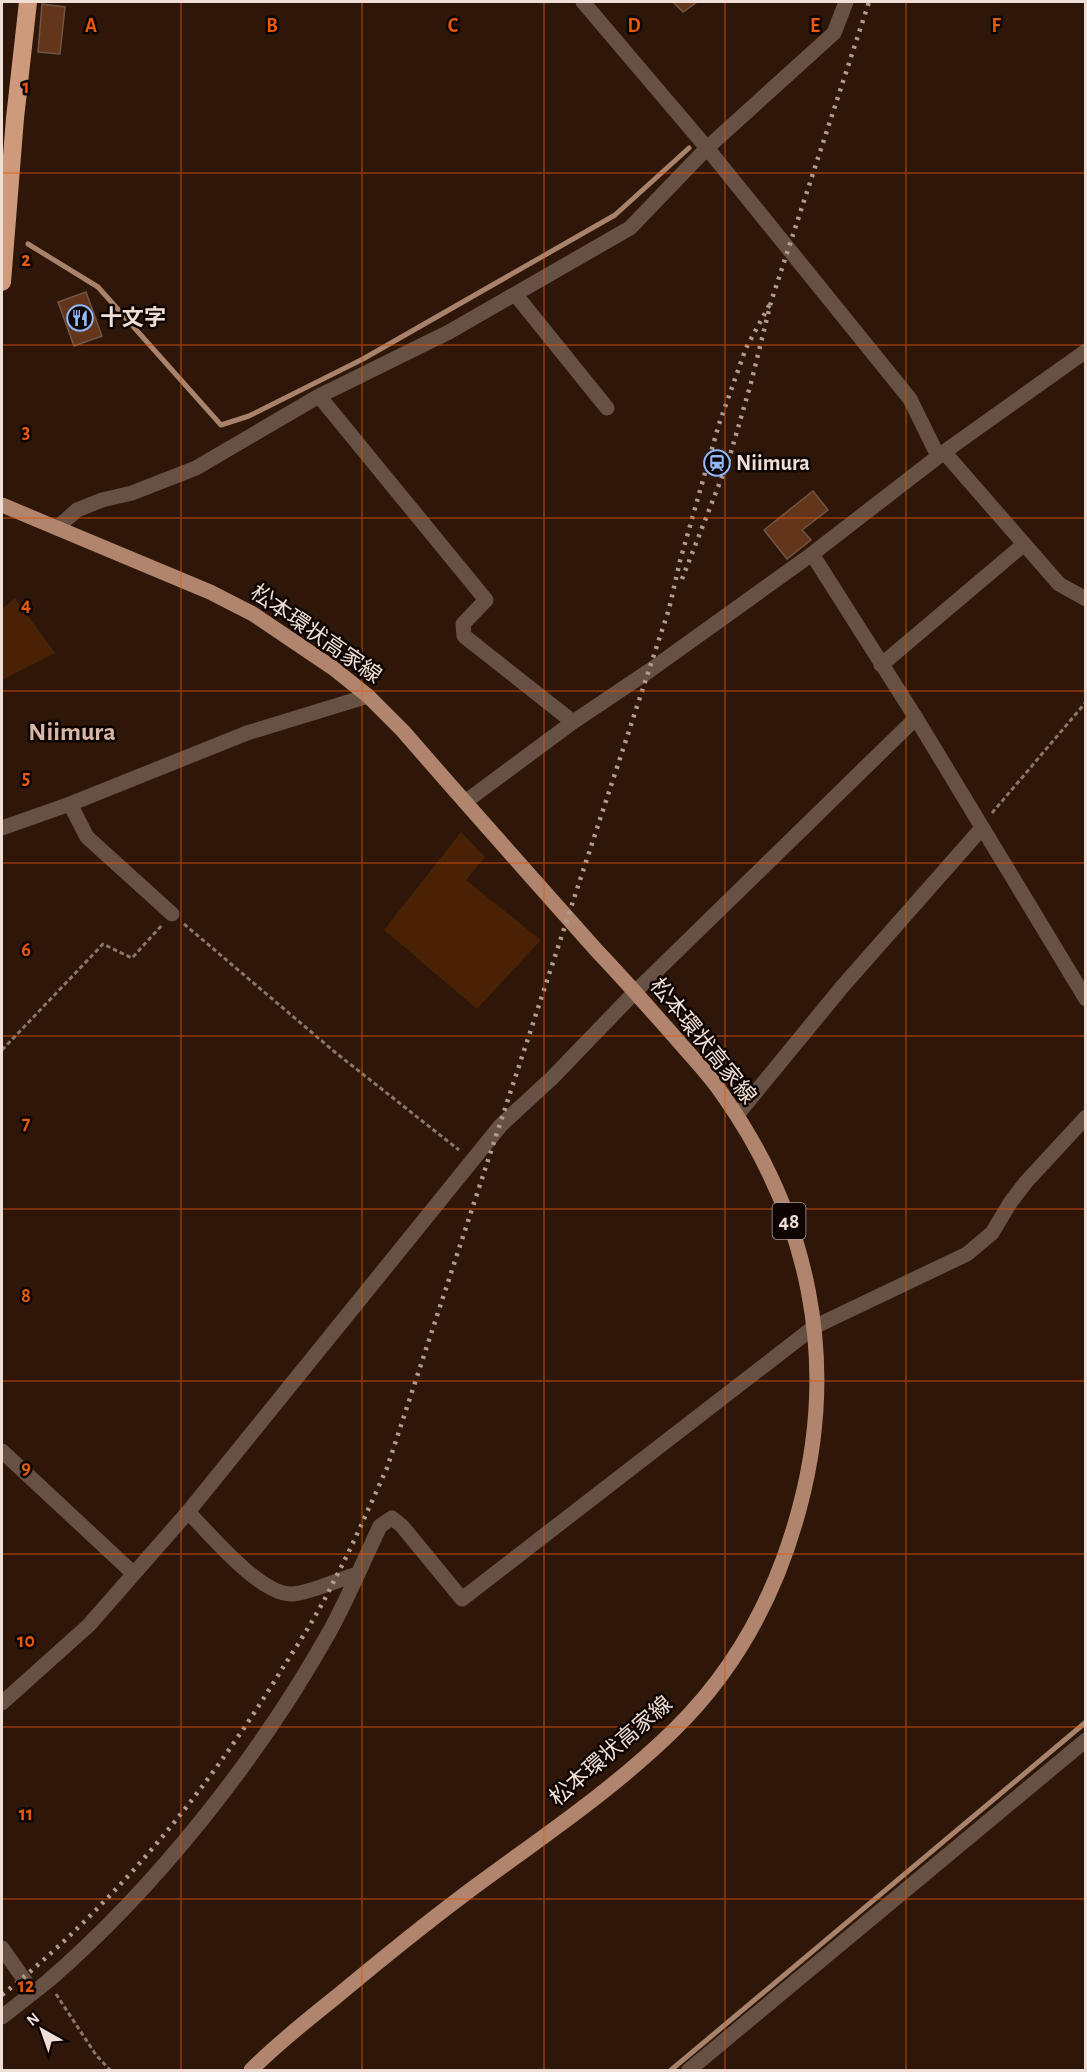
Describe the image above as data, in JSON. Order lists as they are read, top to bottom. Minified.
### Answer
{"streets":{"main road":["松本環状高家線","48"]},"districts":["Niimura"],"places":{"restaurant":["十文字"],"station":["Niimura"]},"north":"top left","grid":{"columns":["A","B","C","D","E","F"],"rows":["1","2","3","4","5","6","7","8","9","10","11","12"]}}
